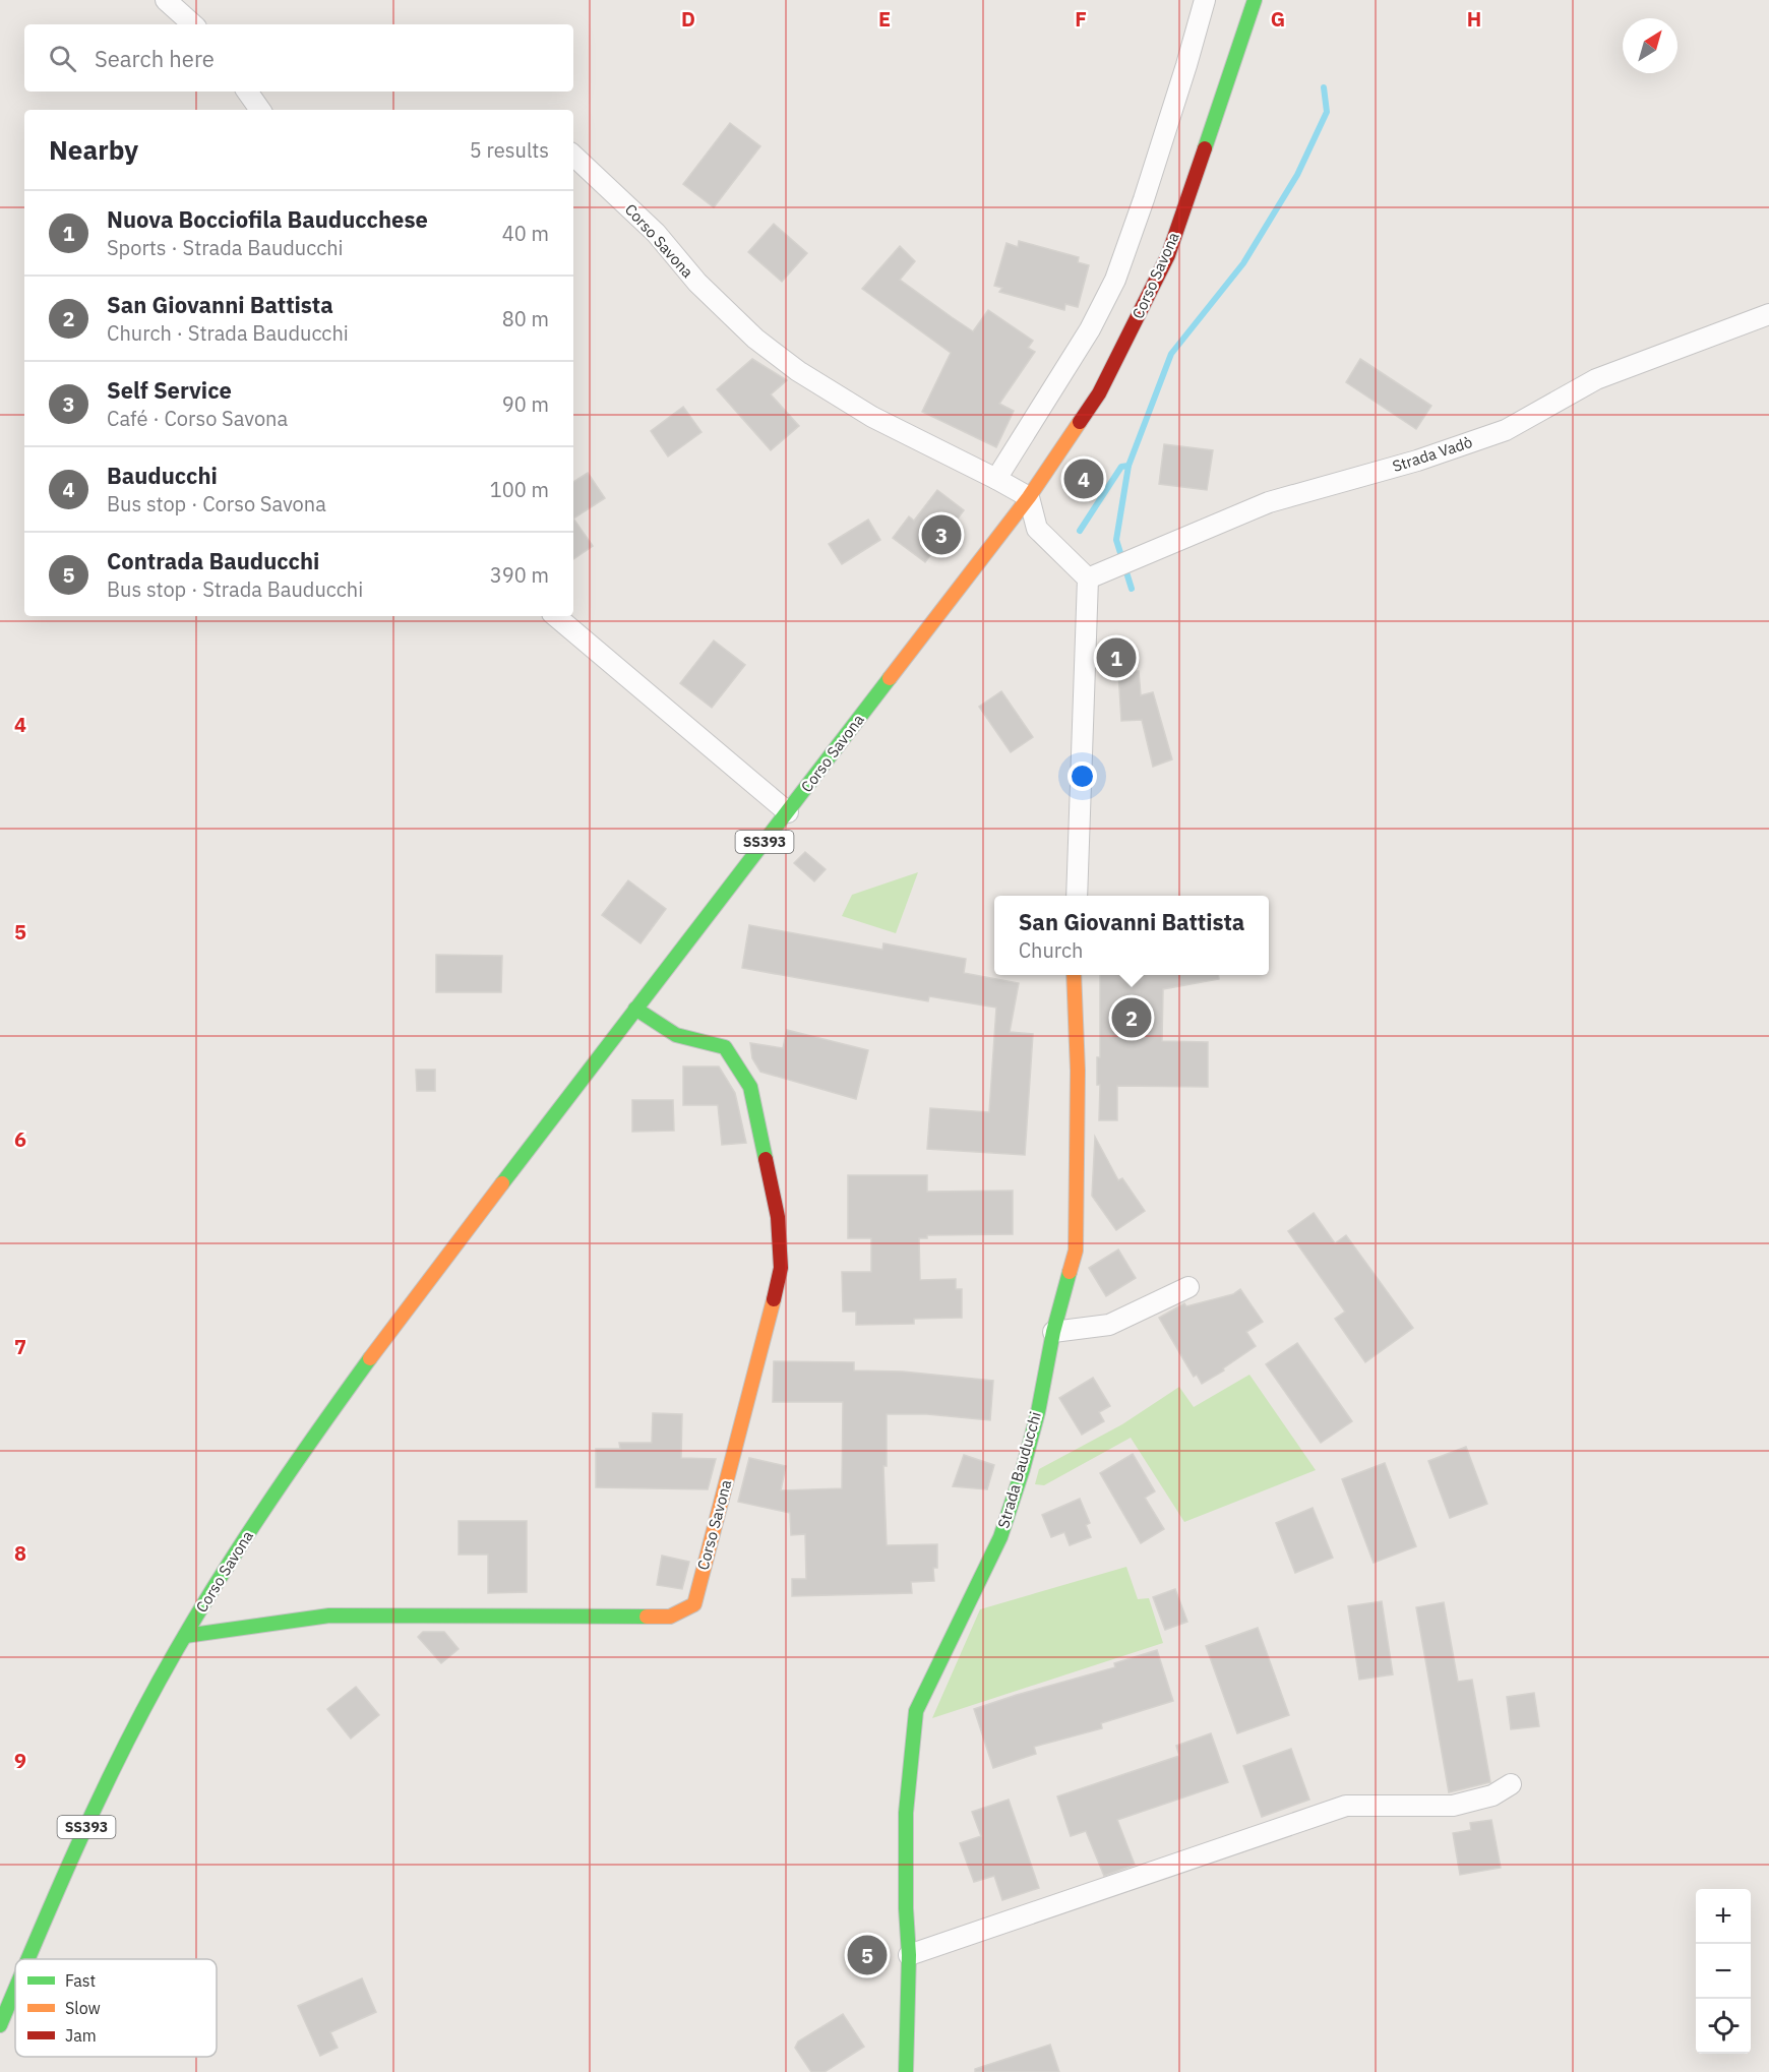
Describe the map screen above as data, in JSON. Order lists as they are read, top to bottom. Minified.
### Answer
{"streets":{"main road":["Corso Savona","SS393","Strada Bauducchi"],"street":["Strada Vadò"]},"legend":["Fast","Slow","Jam"],"north":"top right","page":{"search":"Search here","heading":["Nearby","5 results"],"list":[{"mark":"1","name":"Nuova Bocciofila Bauducchese","note":"Sports · Strada Bauducchi","value":"40 m"},{"mark":"2","name":"San Giovanni Battista","note":"Church · Strada Bauducchi","value":"80 m"},{"mark":"3","name":"Self Service","note":"Café · Corso Savona","value":"90 m"},{"mark":"4","name":"Bauducchi","note":"Bus stop · Corso Savona","value":"100 m"},{"mark":"5","name":"Contrada Bauducchi","note":"Bus stop · Strada Bauducchi","value":"390 m"}],"pins":["4","3","1","2","5"],"popup":["San Giovanni Battista","Church"],"map_buttons":["+","−"]},"grid":{"columns":["D","E","F","G","H"],"rows":["4","5","6","7","8","9"]}}
